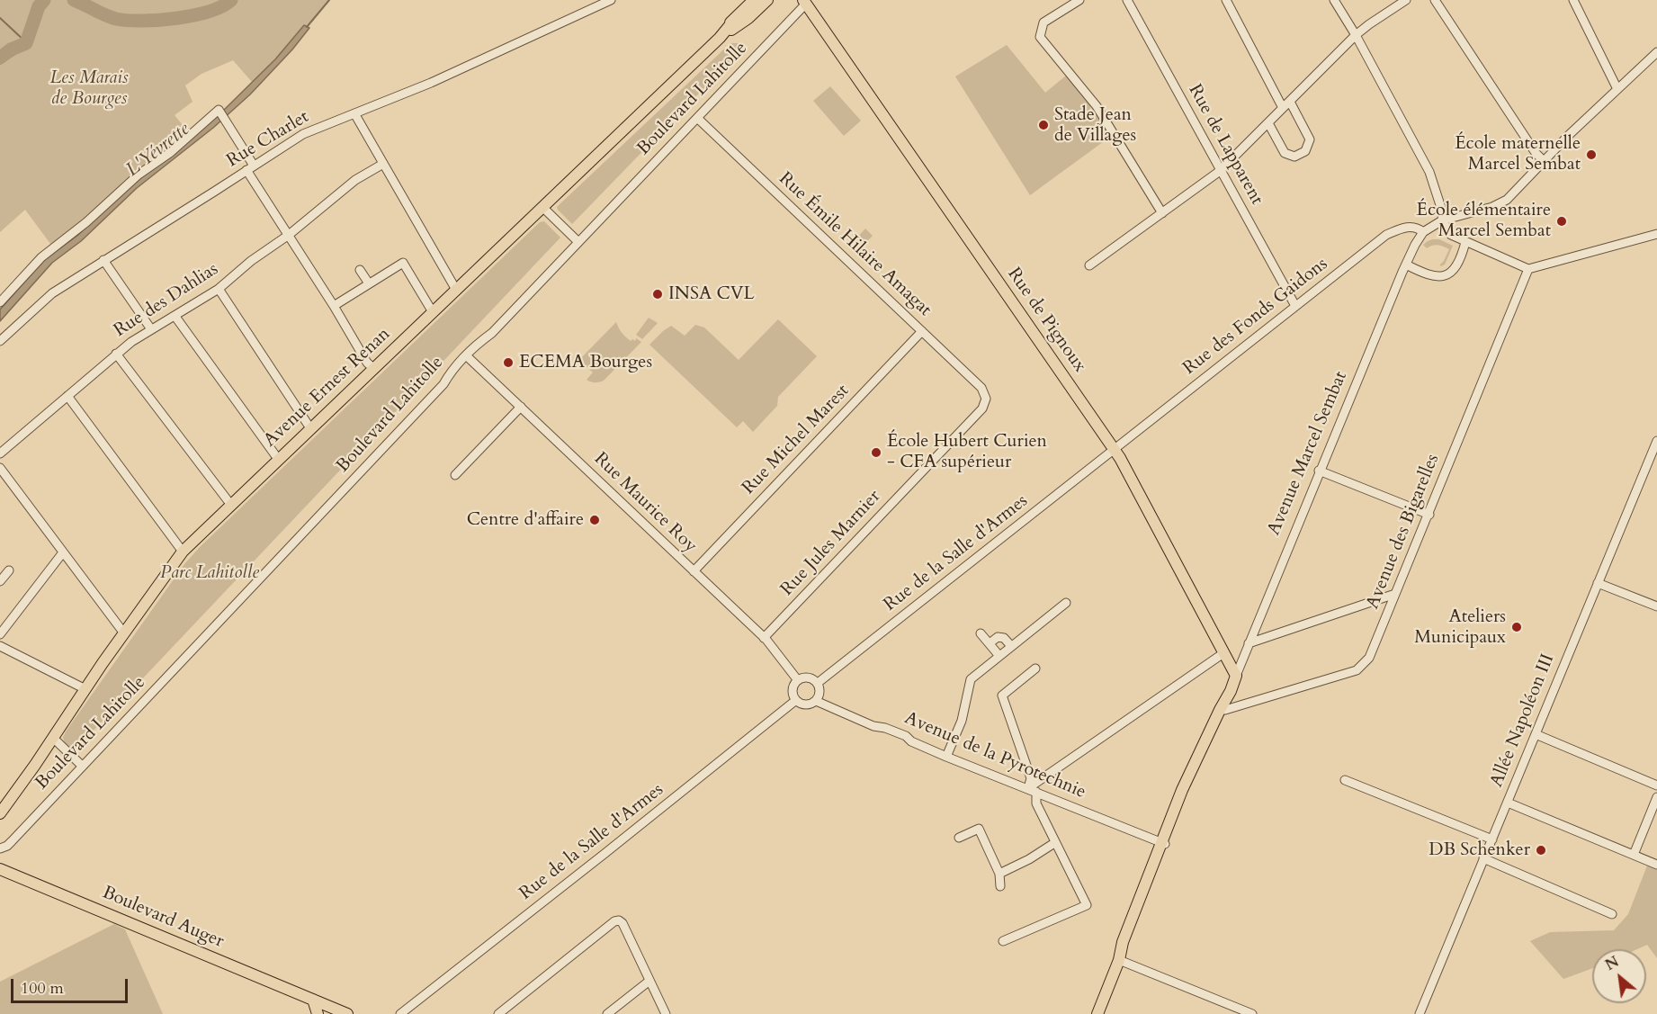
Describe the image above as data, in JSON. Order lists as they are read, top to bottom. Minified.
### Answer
{"streets":{"main road":["Rue de Pignoux","Avenue Ernest Renan","Avenue Marcel Sembat","Boulevard Auger"],"street":["Boulevard Lahitolle","Rue Charlet","Rue de Lapparent","Rue Émile Hilaire Amagat","Rue des Dahlias","Rue des Fonds Gaidons","Rue Michel Marest","Rue Maurice Roy","Avenue des Bigarelles","Rue Jules Marnier","Rue de la Salle d'Armes","Allée Napoléon III","Avenue de la Pyrotechnie"]},"crossings":[["Boulevard Lahitolle","Rue Émile Hilaire Amagat"],["Boulevard Lahitolle","Rue de Pignoux"],["Boulevard Lahitolle","Rue Maurice Roy"],["Rue de Lapparent","Rue des Fonds Gaidons"],["Rue Émile Hilaire Amagat","Rue Michel Marest"],["Rue Émile Hilaire Amagat","Rue Jules Marnier"],["Rue des Fonds Gaidons","Rue de Pignoux"],["Rue des Fonds Gaidons","Avenue Marcel Sembat"],["Rue des Fonds Gaidons","Rue de la Salle d'Armes"],["Rue de Pignoux","Avenue Marcel Sembat"],["Rue de Pignoux","Rue de la Salle d'Armes"],["Rue Michel Marest","Rue Maurice Roy"],["Avenue Marcel Sembat","Avenue des Bigarelles"],["Avenue Marcel Sembat","Avenue de la Pyrotechnie"],["Rue Maurice Roy","Rue Jules Marnier"],["Rue Maurice Roy","Rue de la Salle d'Armes"],["Rue Maurice Roy","Avenue de la Pyrotechnie"],["Rue de la Salle d'Armes","Avenue de la Pyrotechnie"]],"water":["L'Yévrette"],"parks":["Les Marais de Bourges","Parc Lahitolle"],"places":["Stade Jean de Villages","École maternelle Marcel Sembat","École élémentaire Marcel Sembat","INSA CVL","ECEMA Bourges","École Hubert Curien - CFA supérieur","Centre d'affaire","Ateliers Municipaux","DB Schenker"],"scale_bar":"100 m","north":"top left"}
